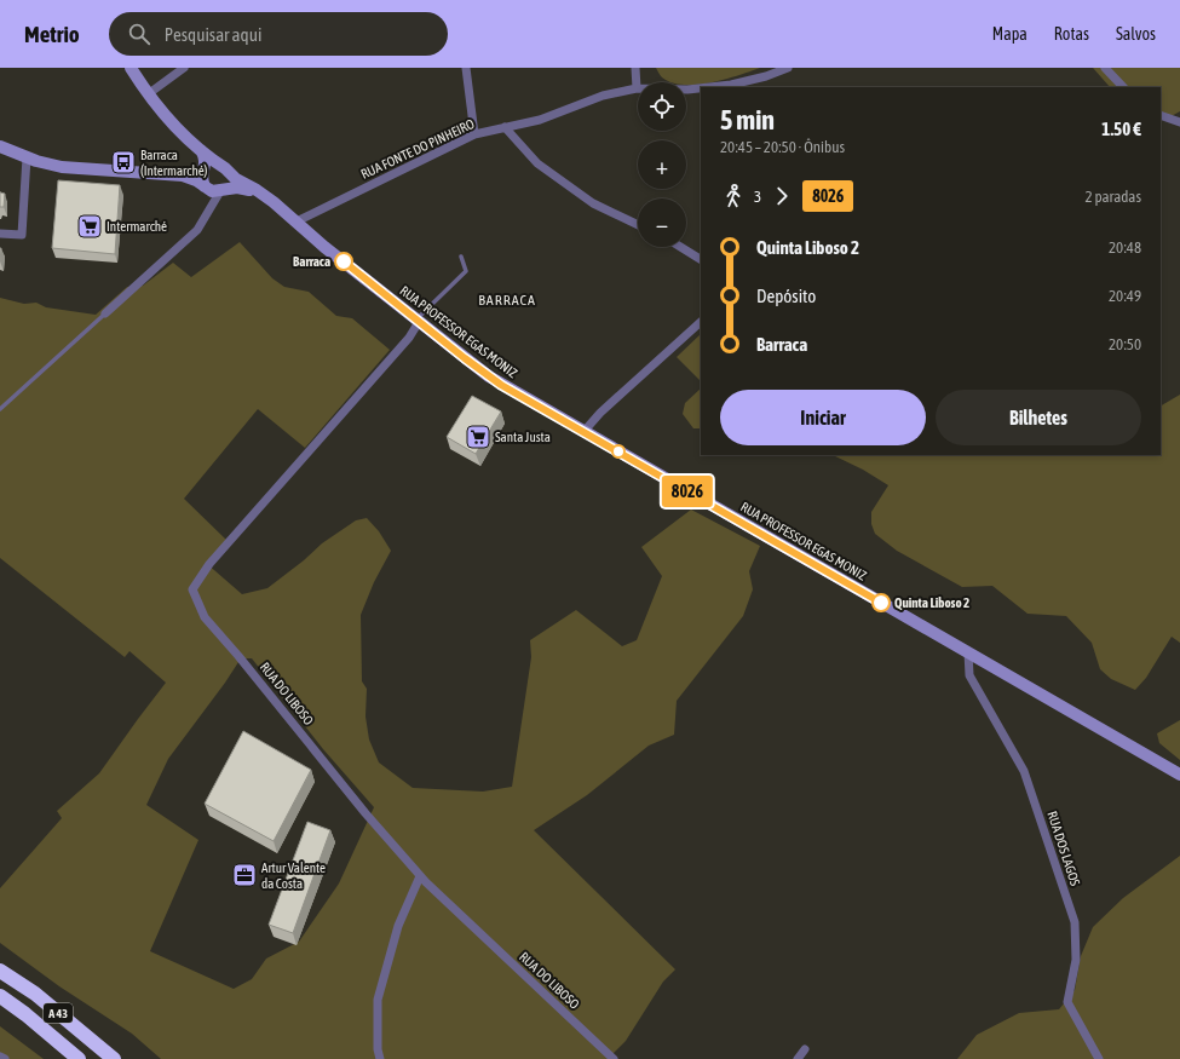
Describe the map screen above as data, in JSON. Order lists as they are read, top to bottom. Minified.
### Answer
{"streets":{"highway":["A 43"],"main road":["RUA PROFESSOR EGAS MONIZ"],"street":["RUA FONTE DO PINHEIRO","RUA DO LIBOSO","RUA DOS LAGOS"]},"crossings":[["RUA FONTE DO PINHEIRO","RUA PROFESSOR EGAS MONIZ"],["RUA PROFESSOR EGAS MONIZ","RUA DO LIBOSO"],["RUA PROFESSOR EGAS MONIZ","RUA DOS LAGOS"]],"districts":["BARRACA"],"places":{"bus stop":["Barraca (Intermarché)"],"supermarket":["Intermarché","Santa Justa"],"other":["Barraca","Quinta Liboso 2"],"office":["Artur Valente da Costa"]},"lines":["bus line 8026"],"page":{"header":"Metrio","search":"Pesquisar aqui","nav":["Mapa","Rotas","Salvos"],"on_map":"8026","map_buttons":["+","−"],"heading":["5 min","20:45 – 20:50 · Ônibus","1.50 €"],"legs":["3","8026","2 paradas"],"list":[{"name":"Quinta Liboso 2","value":"20:48"},{"name":"Depósito","value":"20:49"},{"name":"Barraca","value":"20:50"}],"buttons":["Iniciar","Bilhetes"]}}
